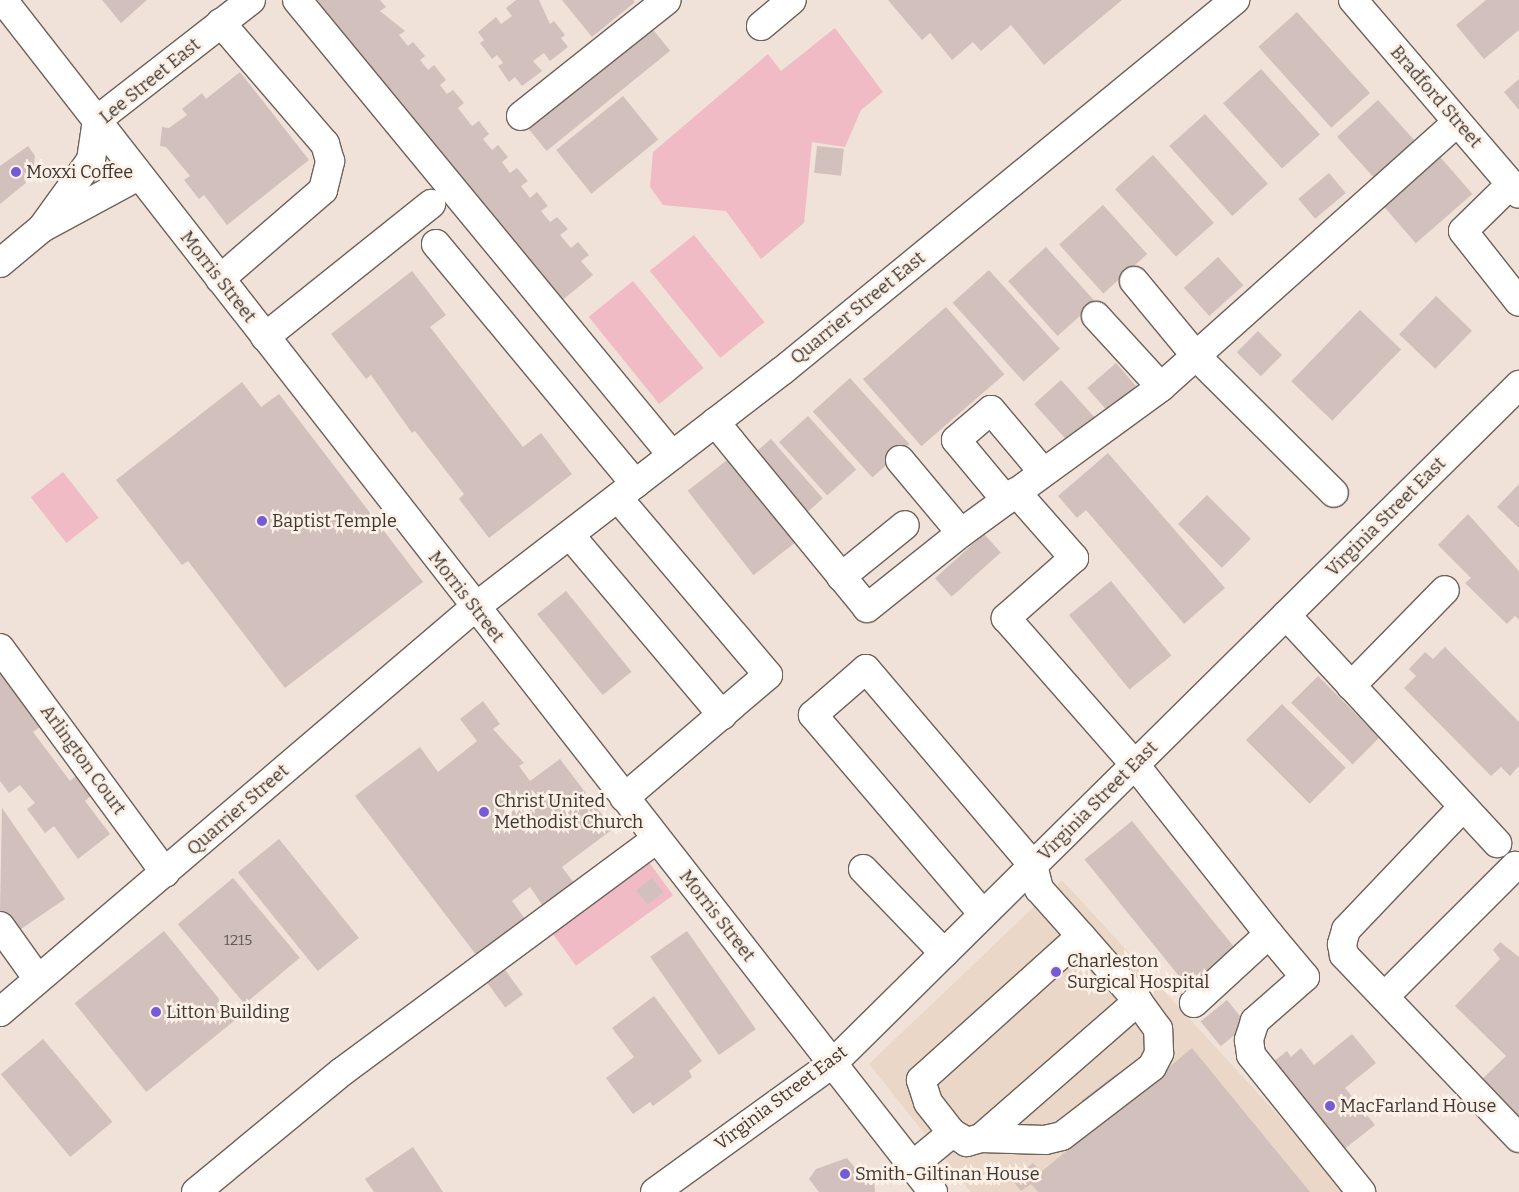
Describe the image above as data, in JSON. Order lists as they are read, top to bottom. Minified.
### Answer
{"streets":{"main road":["Lee Street East","Bradford Street","Morris Street","Quarrier Street East","Virginia Street East","Arlington Court","Quarrier Street"]},"crossings":[["Lee Street East","Morris Street"],["Morris Street","Quarrier Street East"],["Morris Street","Virginia Street East"],["Morris Street","Quarrier Street"],["Quarrier Street East","Quarrier Street"],["Arlington Court","Quarrier Street"]],"places":["Moxxi Coffee","Baptist Temple","Christ United Methodist Church","Charleston Surgical Hospital","Litton Building","MacFarland House","Smith-Giltinan House"],"house_numbers":["1215"]}
